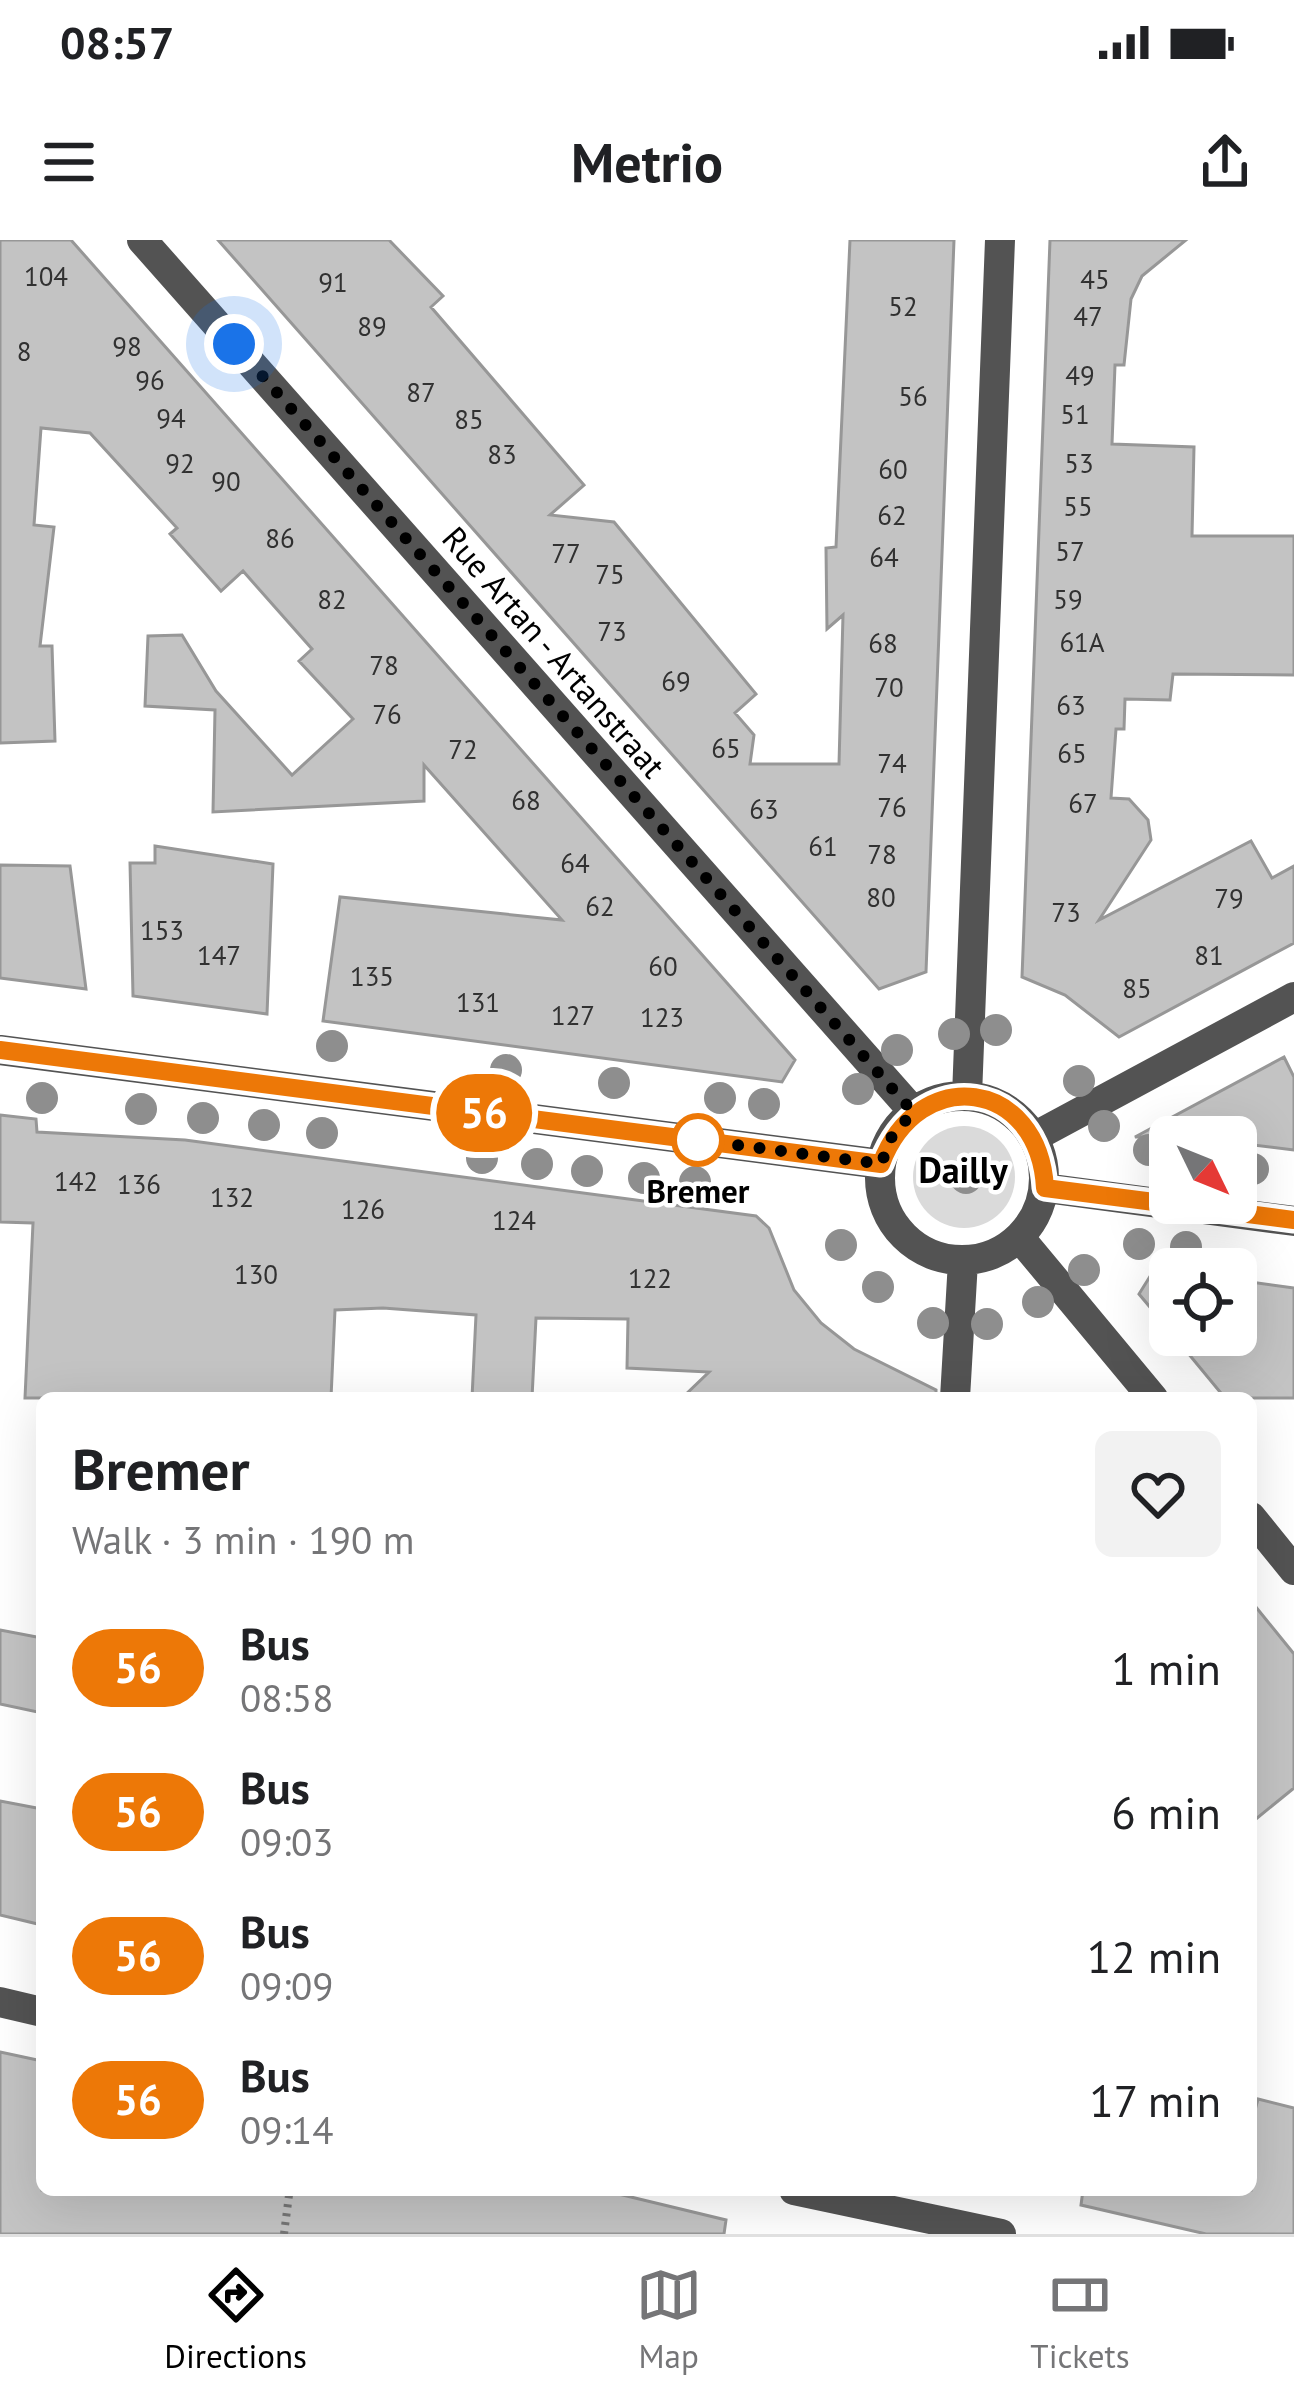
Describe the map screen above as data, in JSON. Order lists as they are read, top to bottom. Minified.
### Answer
{"streets":{"street":["Rue Artan - Artanstraat"]},"districts":["Dailly"],"places":["Bremer"],"lines":["bus line 56"],"house_numbers":["104","45","91","52","47","89","98","8","49","96","87","56","51","94","85","83","92","53","60","90","55","62","86","57","77","64","75","82","59","73","61A","68","78","69","70","63","76","65","72","65","74","68","67","76","63","61","78","64","80","79","62","73","153","147","81","60","135","85","131","127","123","142","136","132","126","124","130","122"],"north":"bottom right","page":{"status":"08:57","header":"Metrio","on_map":"56","heading":["Bremer","Walk · 3 min · 190 m"],"list":[{"mark":"56","name":"Bus","note":"08:58","value":"1 min"},{"mark":"56","name":"Bus","note":"09:03","value":"6 min"},{"mark":"56","name":"Bus","note":"09:09","value":"12 min"},{"mark":"56","name":"Bus","note":"09:14","value":"17 min"}],"tabs":["Directions","Map","Tickets"]}}
